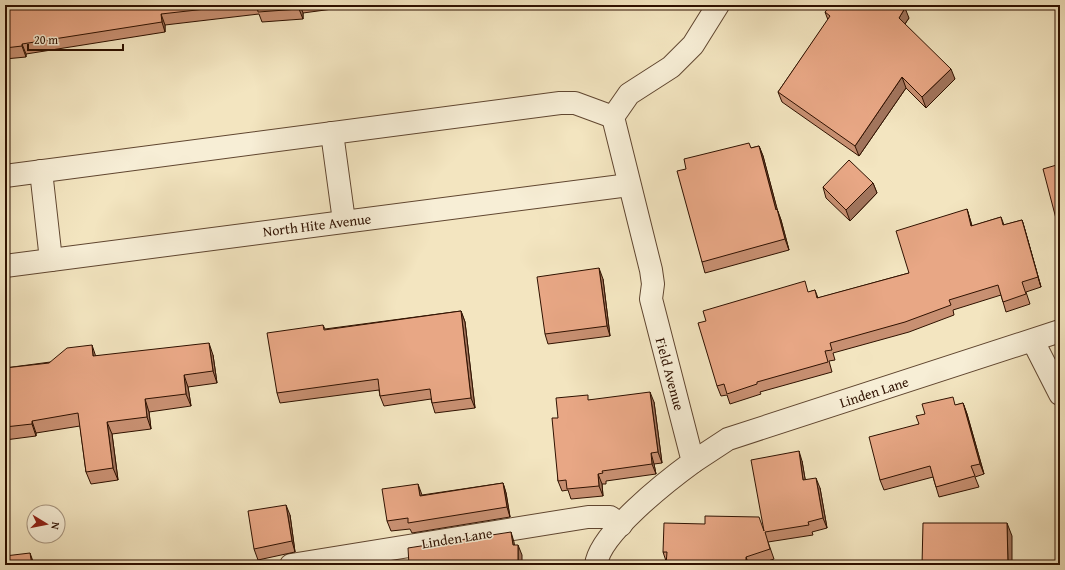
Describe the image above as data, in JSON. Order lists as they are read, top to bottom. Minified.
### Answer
{"streets":{"street":["North Hite Avenue","Field Avenue","Linden Lane"]},"crossings":[["North Hite Avenue","Field Avenue"],["Field Avenue","Linden Lane"]],"scale_bar":"20 m","north":"right"}
